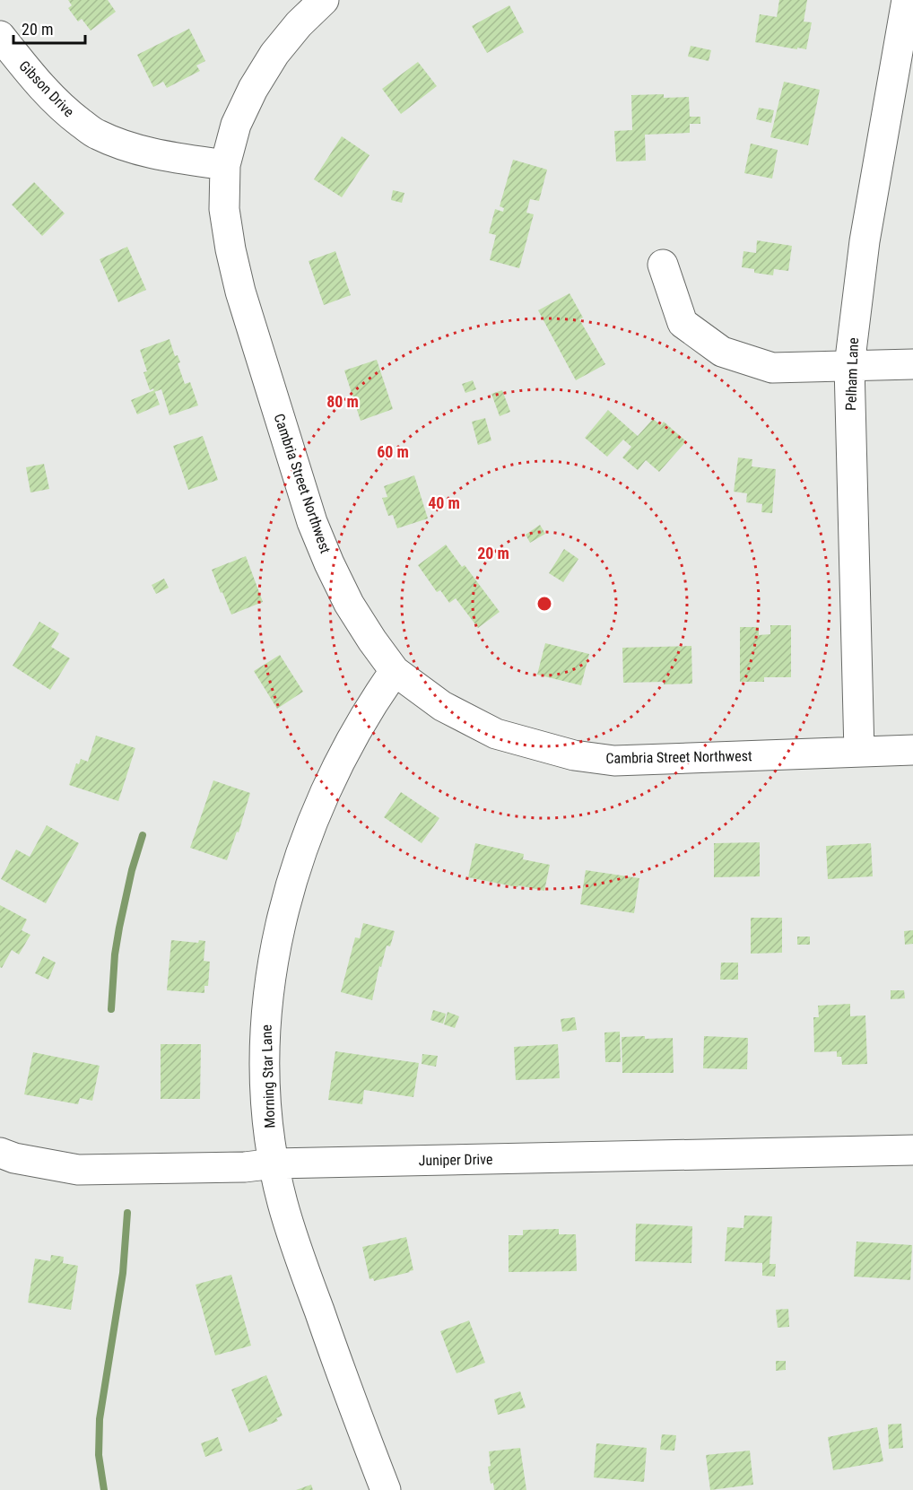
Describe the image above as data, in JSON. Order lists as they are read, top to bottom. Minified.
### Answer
{"streets":{"street":["Gibson Drive","Pelham Lane","Cambria Street Northwest","Morning Star Lane","Juniper Drive"]},"crossings":[["Gibson Drive","Cambria Street Northwest"],["Pelham Lane","Cambria Street Northwest"],["Cambria Street Northwest","Morning Star Lane"],["Morning Star Lane","Juniper Drive"]],"scale_bar":"20 m","rings":["80 m","60 m","40 m","20 m"]}
